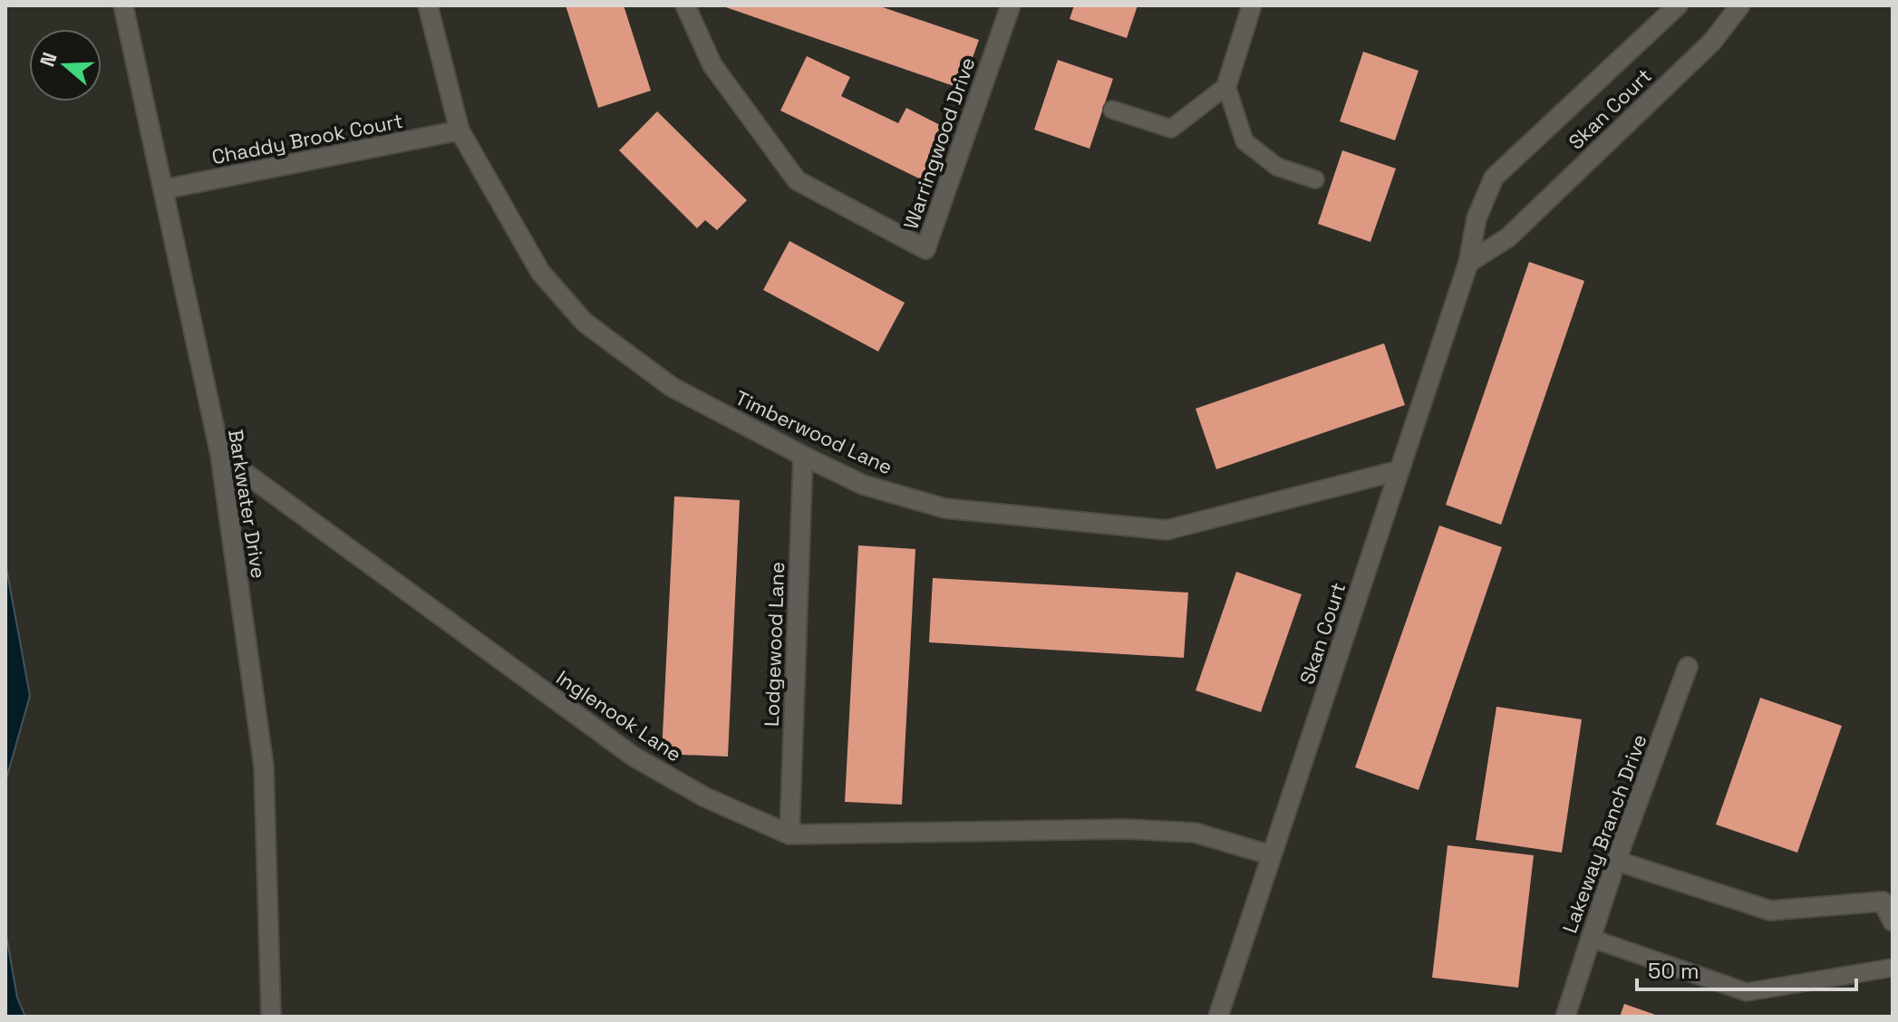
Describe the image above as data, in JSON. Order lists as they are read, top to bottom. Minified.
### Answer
{"streets":{"street":["Skan Court","Chaddy Brook Court","Warringwood Drive","Timberwood Lane","Barkwater Drive","Lodgewood Lane","Inglenook Lane","Lakeway Branch Drive"]},"crossings":[["Skan Court","Timberwood Lane"],["Skan Court","Inglenook Lane"],["Chaddy Brook Court","Timberwood Lane"],["Chaddy Brook Court","Barkwater Drive"],["Timberwood Lane","Lodgewood Lane"],["Barkwater Drive","Inglenook Lane"],["Lodgewood Lane","Inglenook Lane"]],"scale_bar":"50 m","north":"left"}
